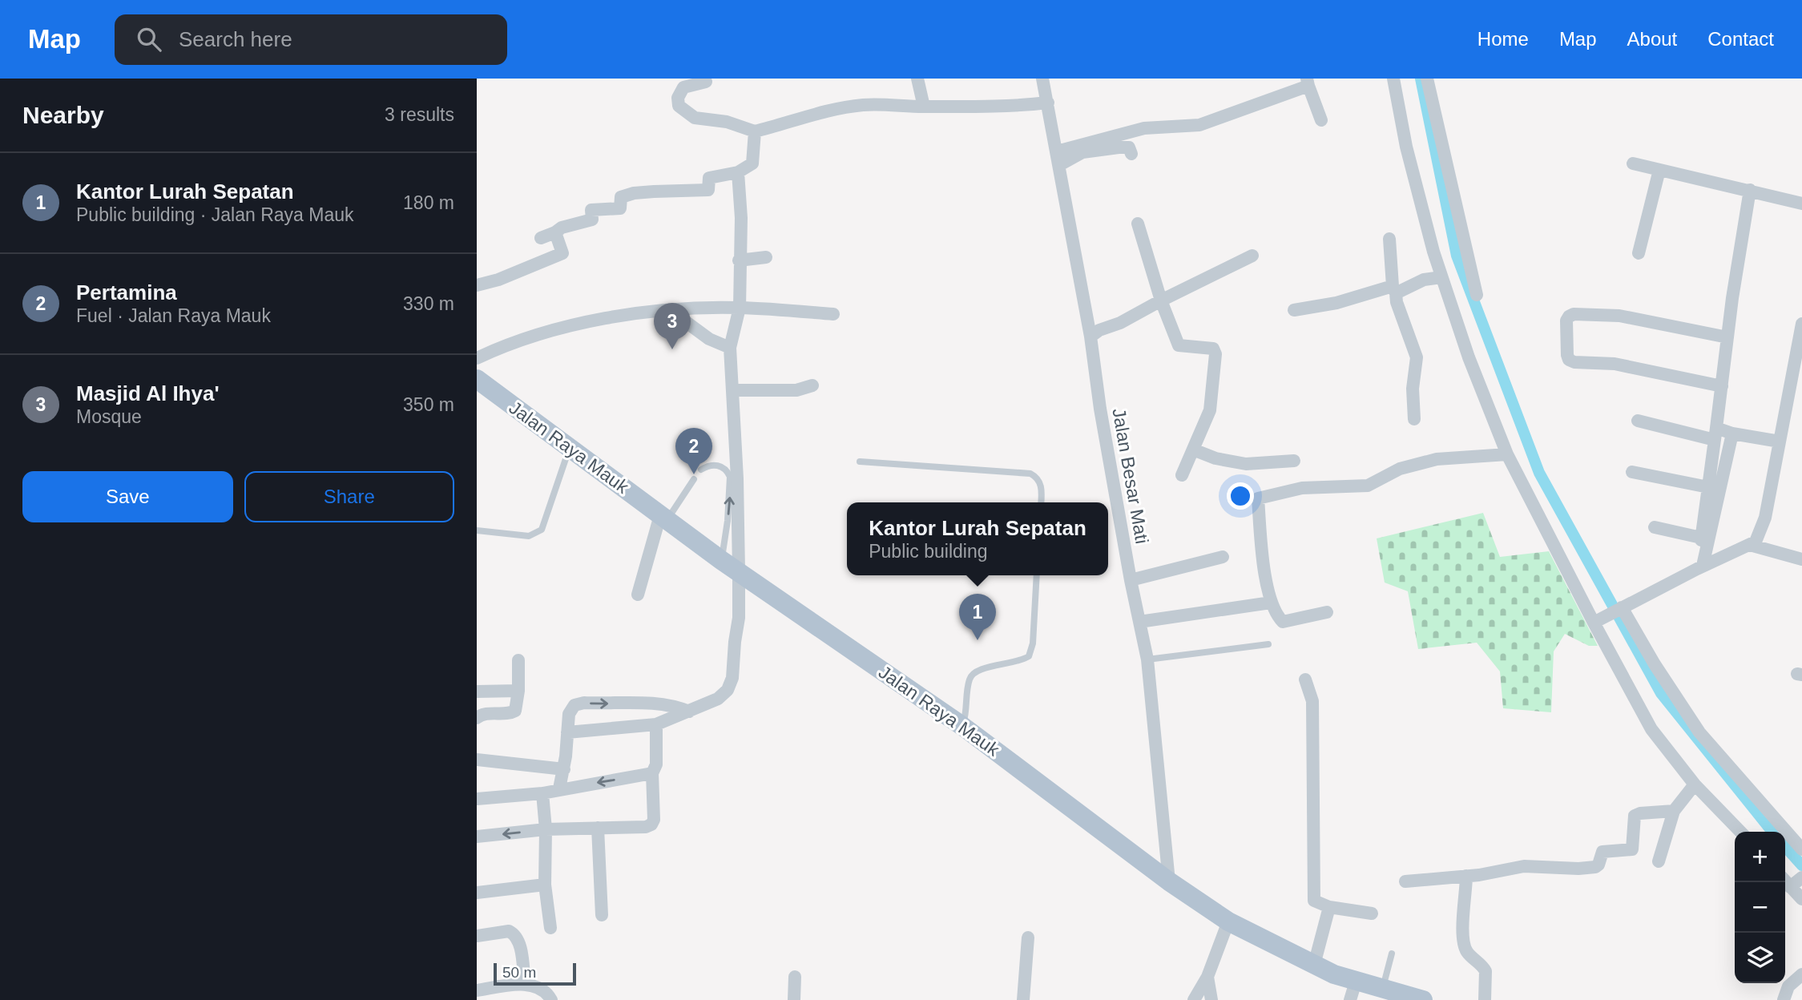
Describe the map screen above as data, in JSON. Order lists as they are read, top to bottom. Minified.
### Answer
{"streets":{"main road":["Jalan Raya Mauk"],"street":["Jalan Besar Mati"]},"crossings":[["Jalan Raya Mauk","Jalan Besar Mati"]],"scale_bar":"50 m","page":{"header":"Map","search":"Search here","nav":["Home","Map","About","Contact"],"heading":["Nearby","3 results"],"list":[{"mark":"1","name":"Kantor Lurah Sepatan","note":"Public building · Jalan Raya Mauk","value":"180 m"},{"mark":"2","name":"Pertamina","note":"Fuel · Jalan Raya Mauk","value":"330 m"},{"mark":"3","name":"Masjid Al Ihya'","note":"Mosque","value":"350 m"}],"pins":["3","2","1"],"buttons":["Save","Share"],"popup":["Kantor Lurah Sepatan","Public building"],"map_buttons":["+","−"],"scale":"50 m"}}
